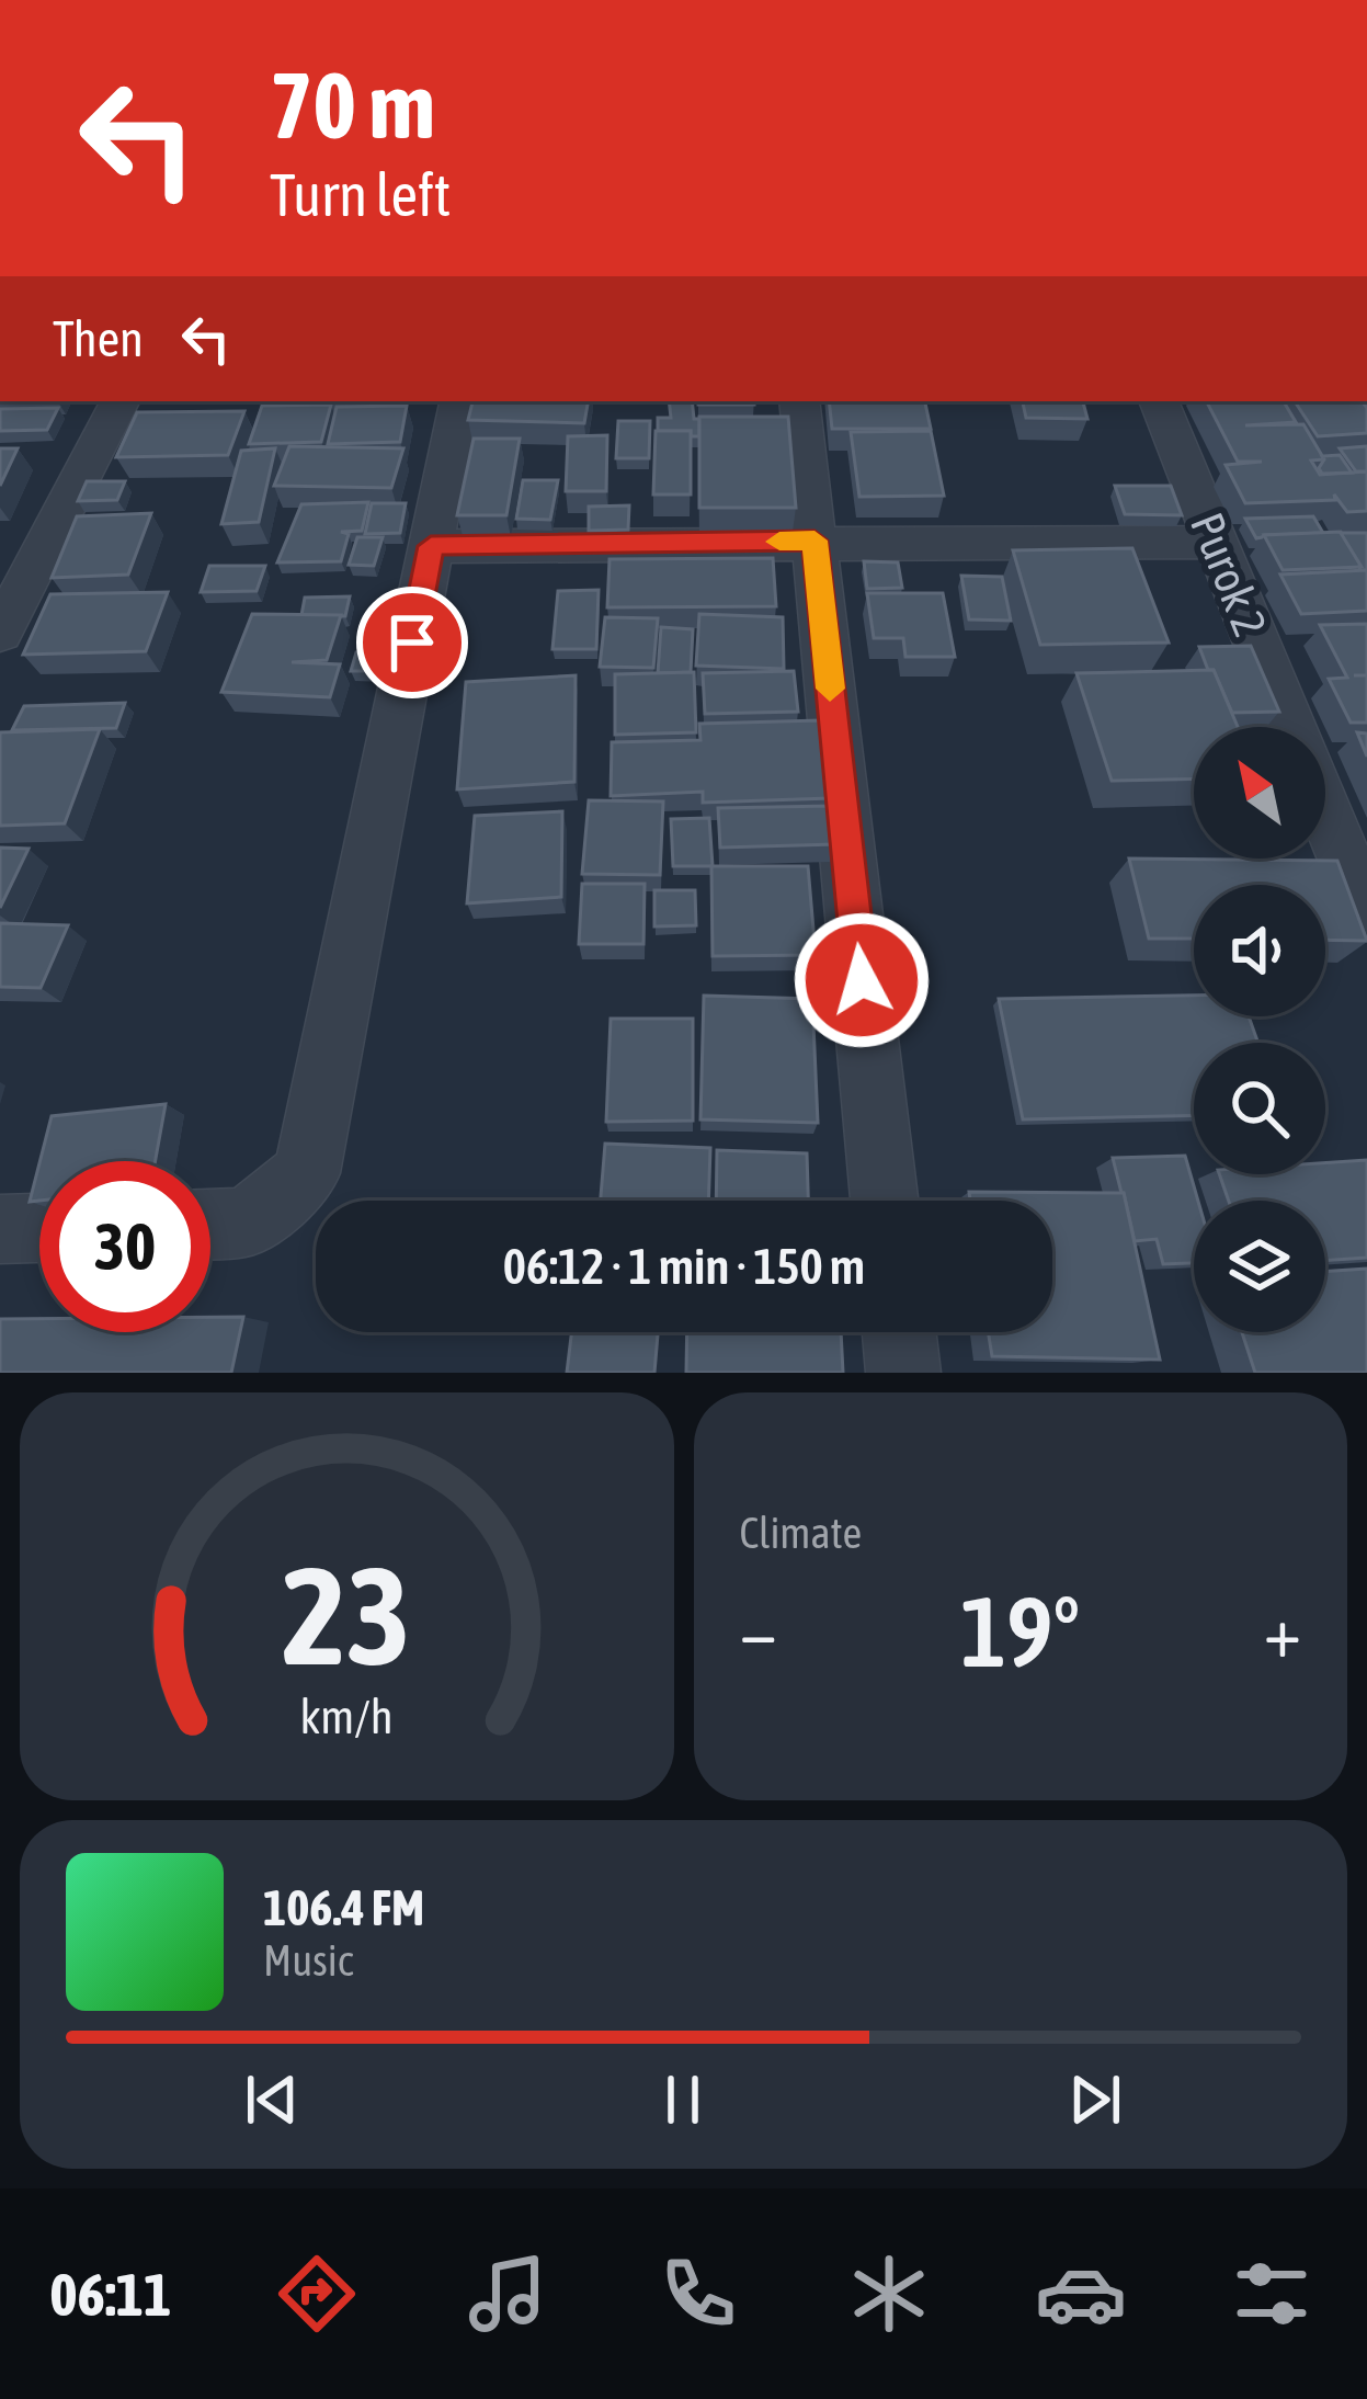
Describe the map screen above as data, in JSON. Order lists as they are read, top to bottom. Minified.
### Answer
{"streets":{"street":["Purok 2"]},"north":"top left","page":{"turn":["70 m","Turn left"],"then":"Then","limit":"30","trip":"06:12 · 1 min · 150 m","tile":"Climate","heat":["−","19°","+"],"song":["106.4 FM","Music"],"tabs":"06:11","gauge":["23","km/h"]}}
